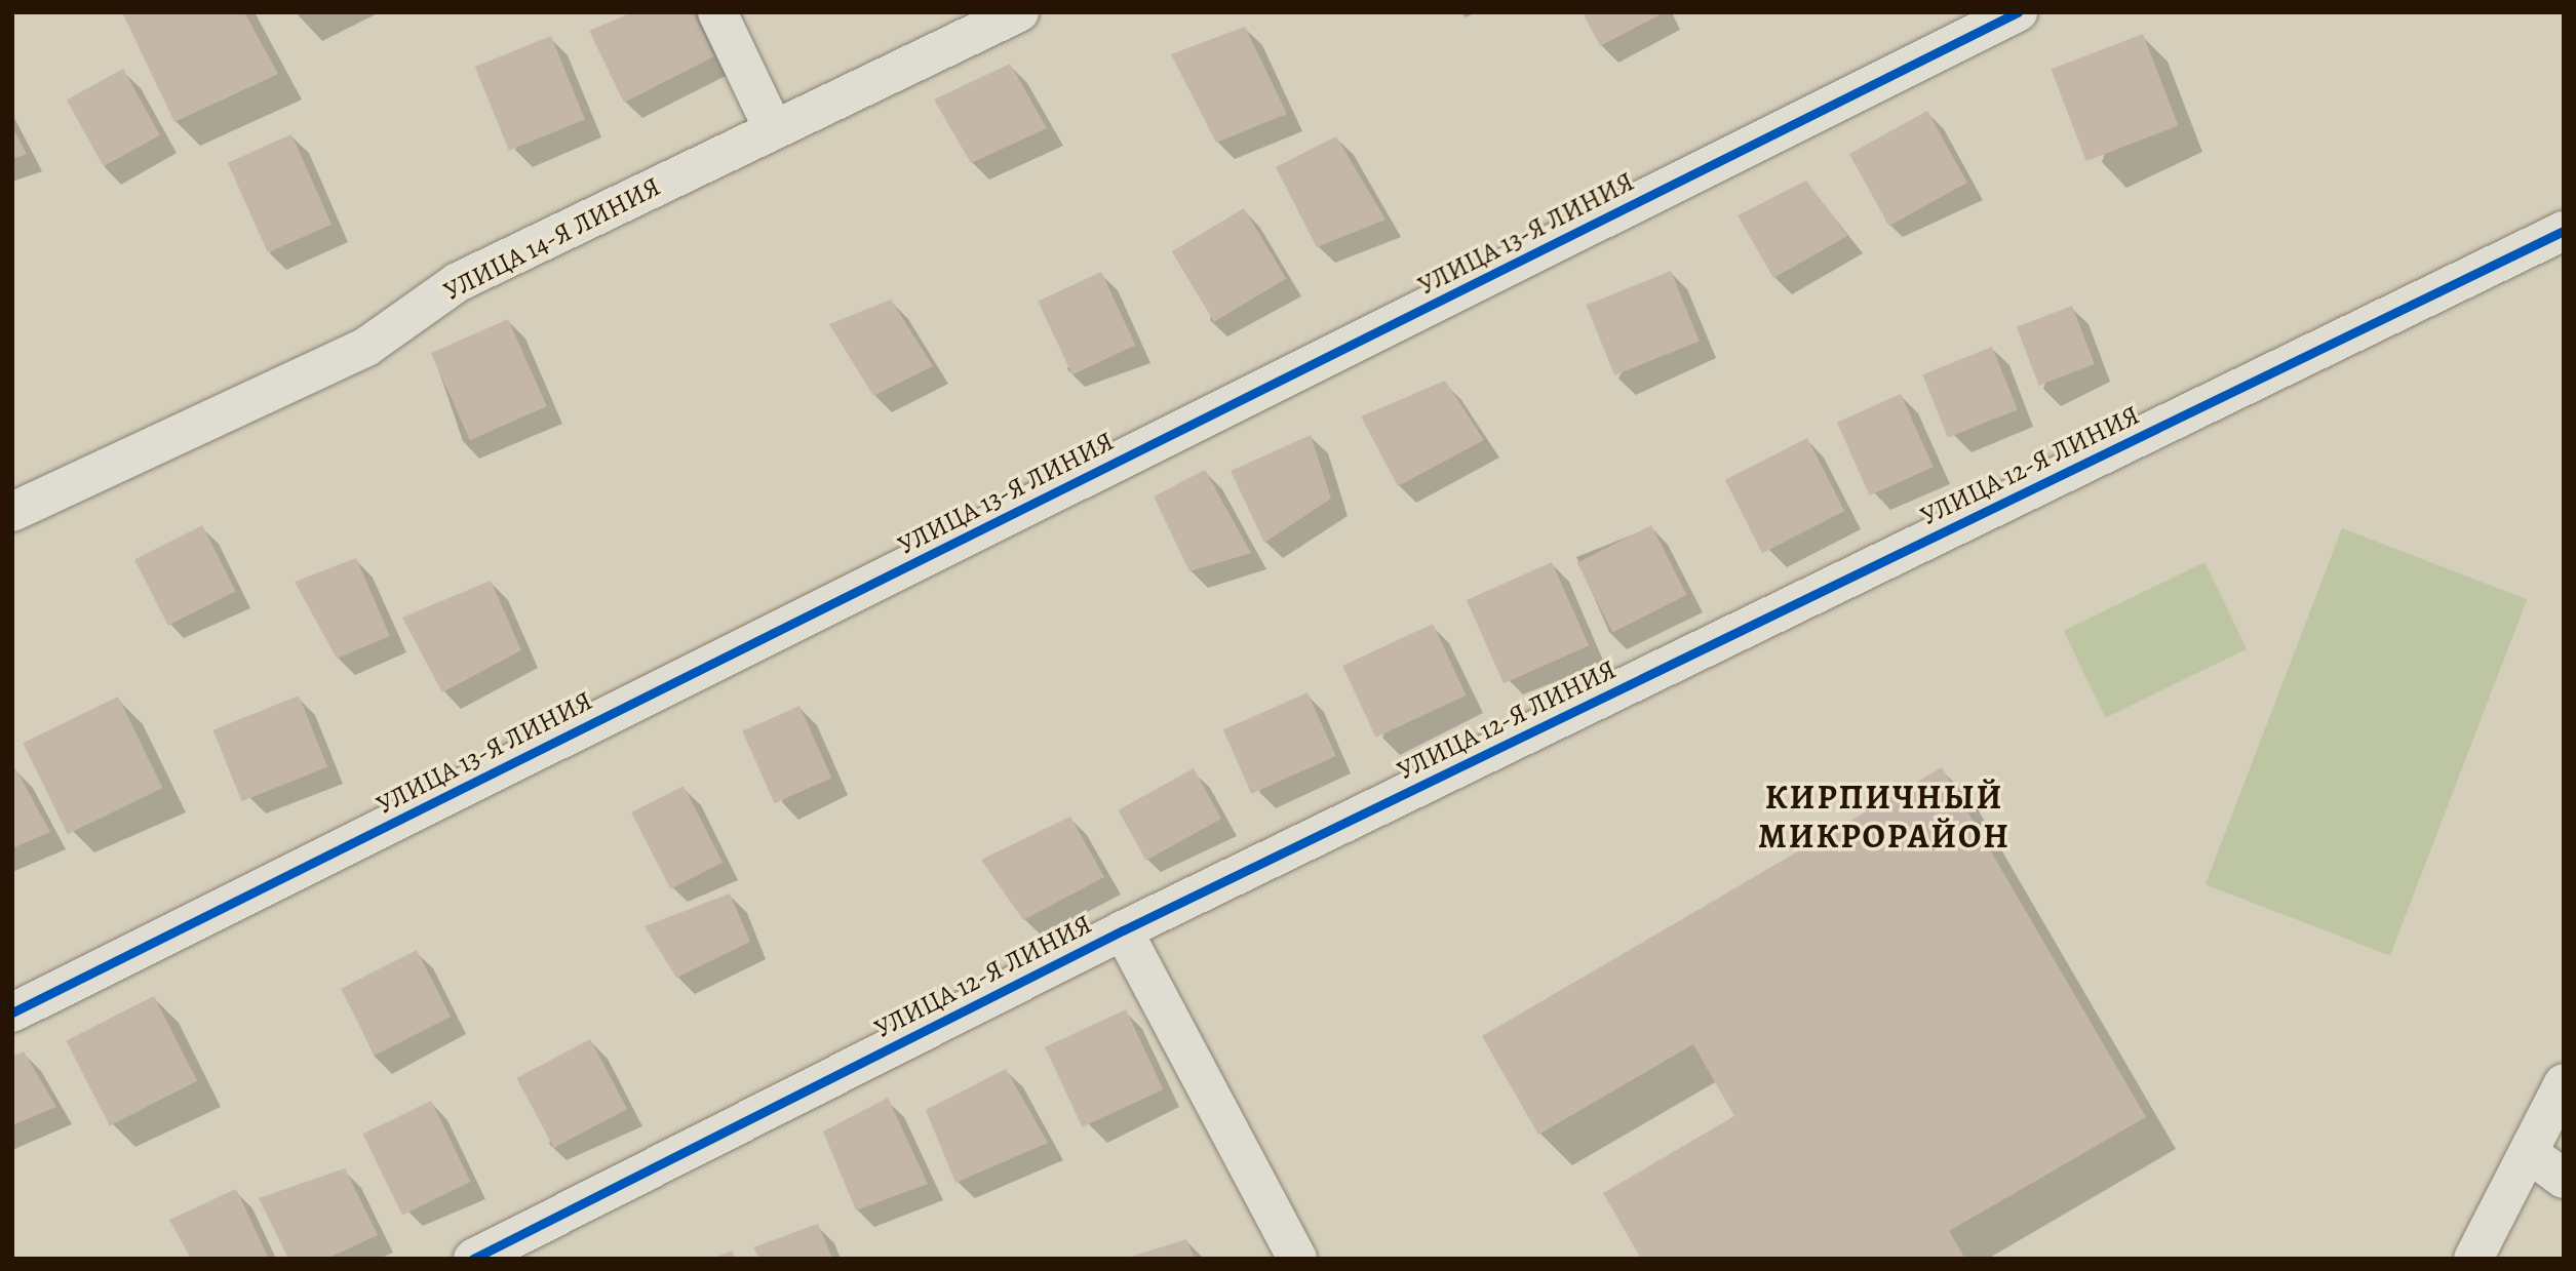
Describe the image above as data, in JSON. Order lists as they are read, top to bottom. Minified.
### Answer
{"streets":{"street":["УЛИЦА 13-Я ЛИНИЯ","УЛИЦА 14-Я ЛИНИЯ","УЛИЦА 12-Я ЛИНИЯ"]},"districts":["КИРПИЧНЫЙ МИКРОРАЙОН"]}
